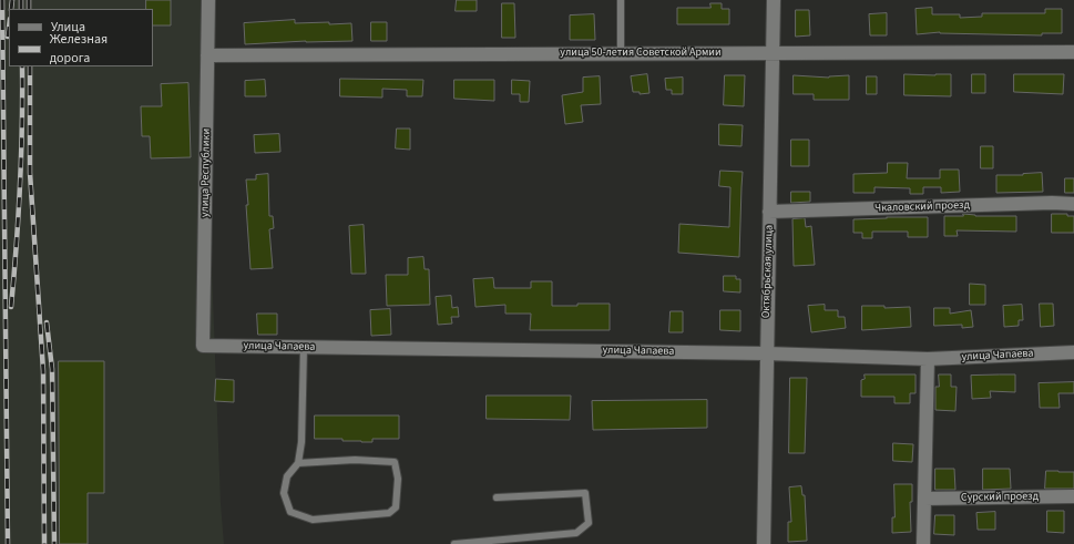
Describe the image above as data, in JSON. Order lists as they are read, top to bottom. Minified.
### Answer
{"streets":{"street":["улица 50-летия Советской Армии","улица Республики","Чкаловский проезд","Октябрьская улица","улица Чапаева","Сурский проезд"]},"crossings":[["улица 50-летия Советской Армии","улица Республики"],["улица 50-летия Советской Армии","Октябрьская улица"],["улица Республики","улица Чапаева"],["Чкаловский проезд","Октябрьская улица"],["Октябрьская улица","улица Чапаева"]],"legend":["Улица","Железная дорога"]}
